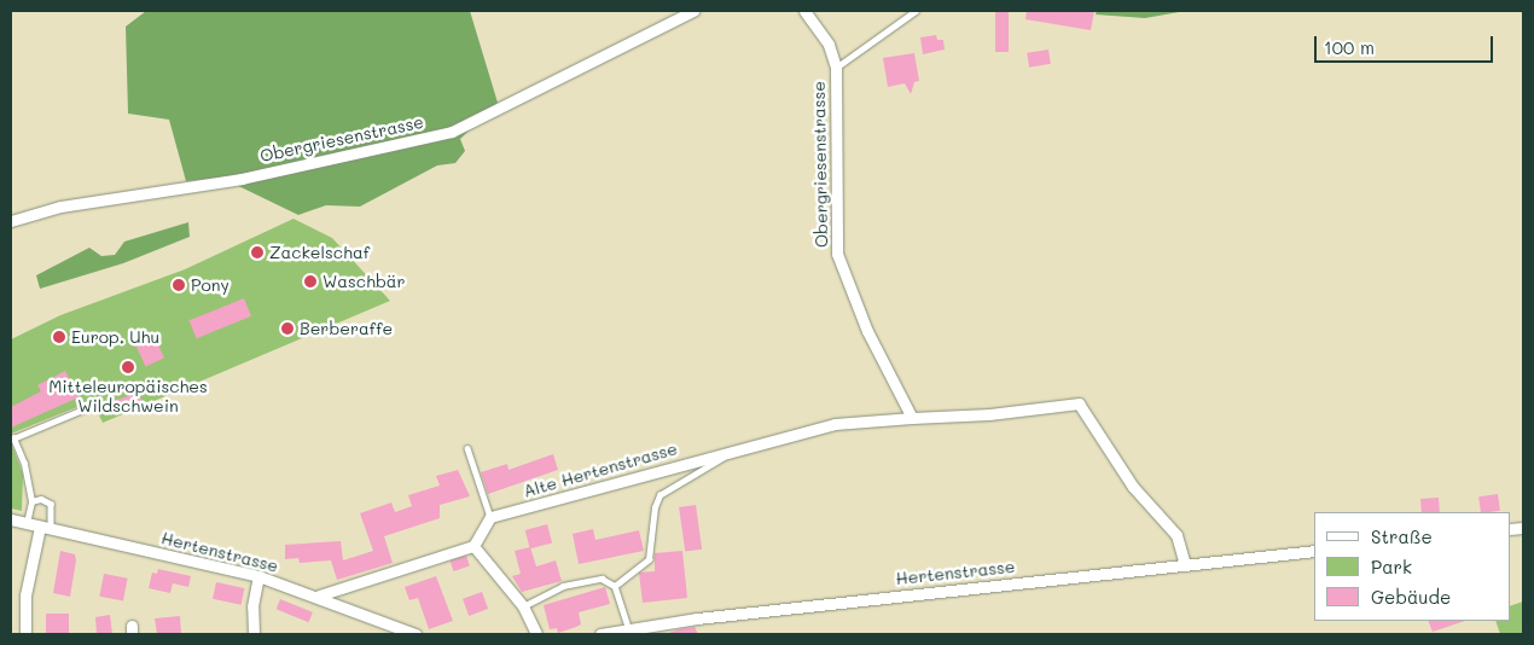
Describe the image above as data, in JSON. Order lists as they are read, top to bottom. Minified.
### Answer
{"streets":{"street":["Obergriesenstrasse","Alte Hertenstrasse","Hertenstrasse"]},"crossings":[["Obergriesenstrasse","Alte Hertenstrasse"]],"places":["Zackelschaf","Waschbär","Pony","Berberaffe","Europ. Uhu","Mitteleuropäisches Wildschwein"],"legend":["Straße","Park","Gebäude"],"scale_bar":"100 m"}
